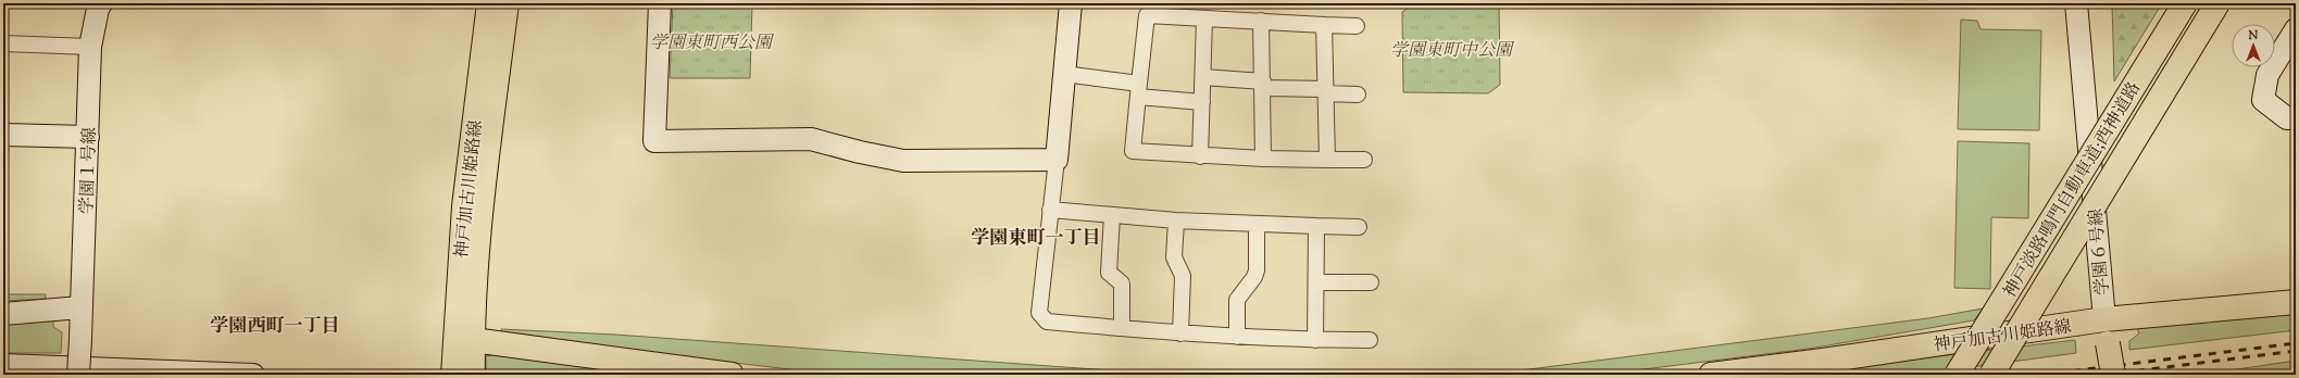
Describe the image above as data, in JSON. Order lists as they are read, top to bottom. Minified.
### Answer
{"streets":{"main road":["神戸加古川姫路線","神戸淡路鳴門自動車道;西神道路"],"street":["学園１号線","学園６号線"]},"crossings":[["神戸加古川姫路線","学園６号線"]],"districts":["学園東町一丁目","学園西町一丁目"],"parks":["学園東町西公園","学園東町中公園"],"north":"top"}
